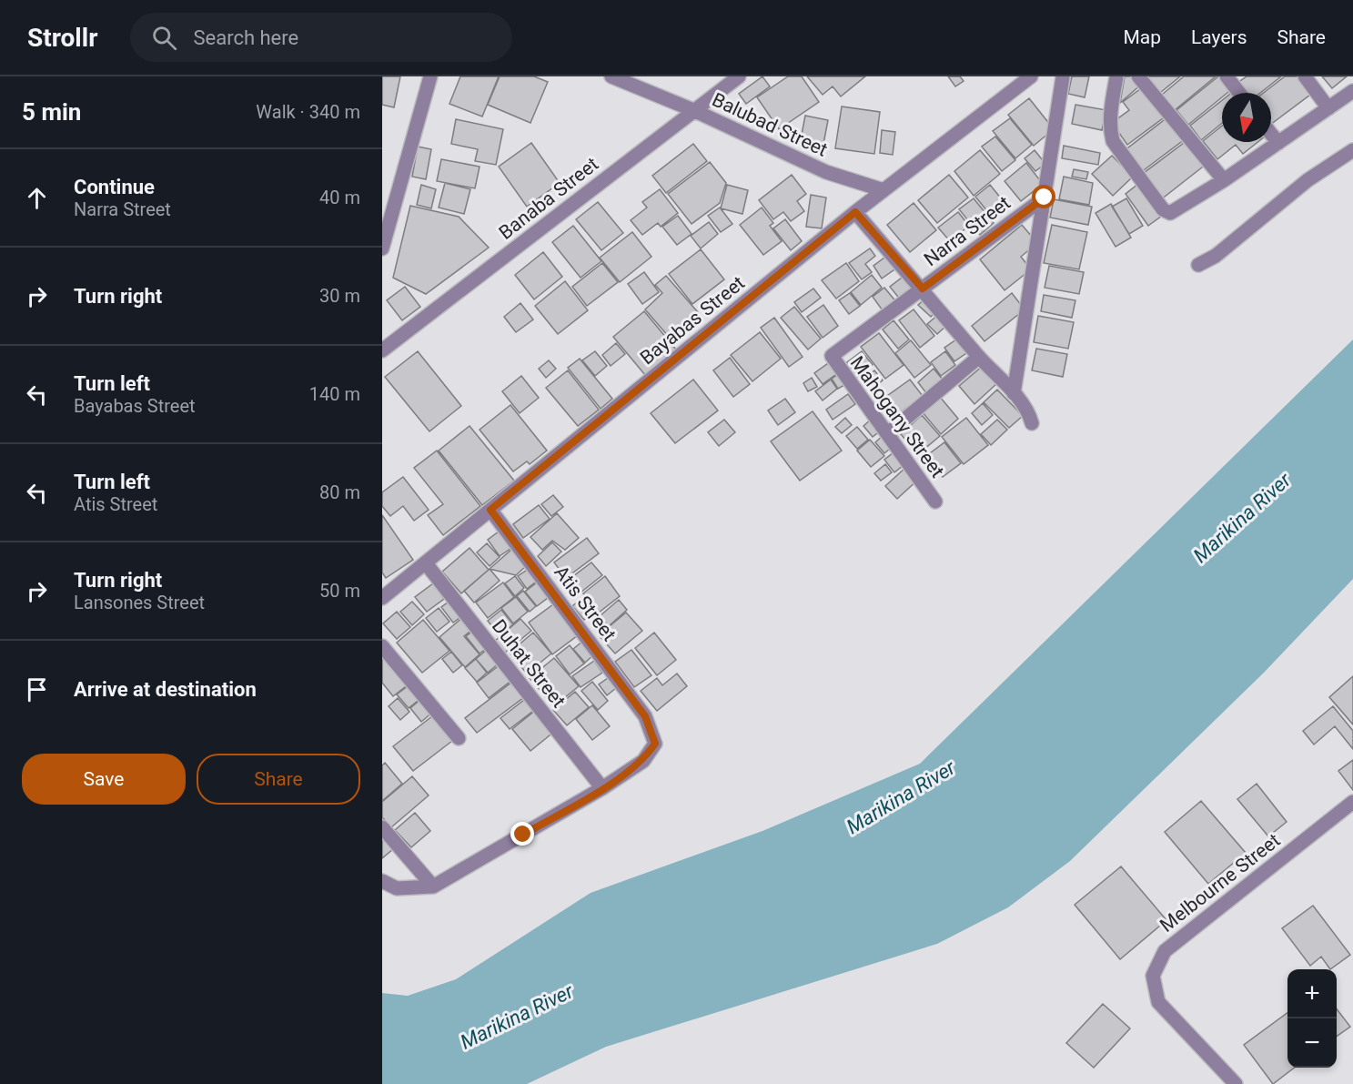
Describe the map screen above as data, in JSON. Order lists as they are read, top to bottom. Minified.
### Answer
{"streets":{"street":["Balubad Street","Banaba Street","Narra Street","Bayabas Street","Mahogany Street","Atis Street","Duhat Street","Melbourne Street"]},"crossings":[["Balubad Street","Banaba Street"],["Balubad Street","Bayabas Street"],["Narra Street","Mahogany Street"],["Bayabas Street","Atis Street"],["Bayabas Street","Duhat Street"],["Atis Street","Duhat Street"]],"water":["Marikina River"],"north":"bottom","page":{"header":"Strollr","search":"Search here","nav":["Map","Layers","Share"],"heading":["5 min","Walk · 340 m"],"list":[["Continue","Narra Street","40 m"],["Turn right","30 m"],["Turn left","Bayabas Street","140 m"],["Turn left","Atis Street","80 m"],["Turn right","Lansones Street","50 m"],"Arrive at destination"],"buttons":["Save","Share"],"map_buttons":["+","−"]}}
